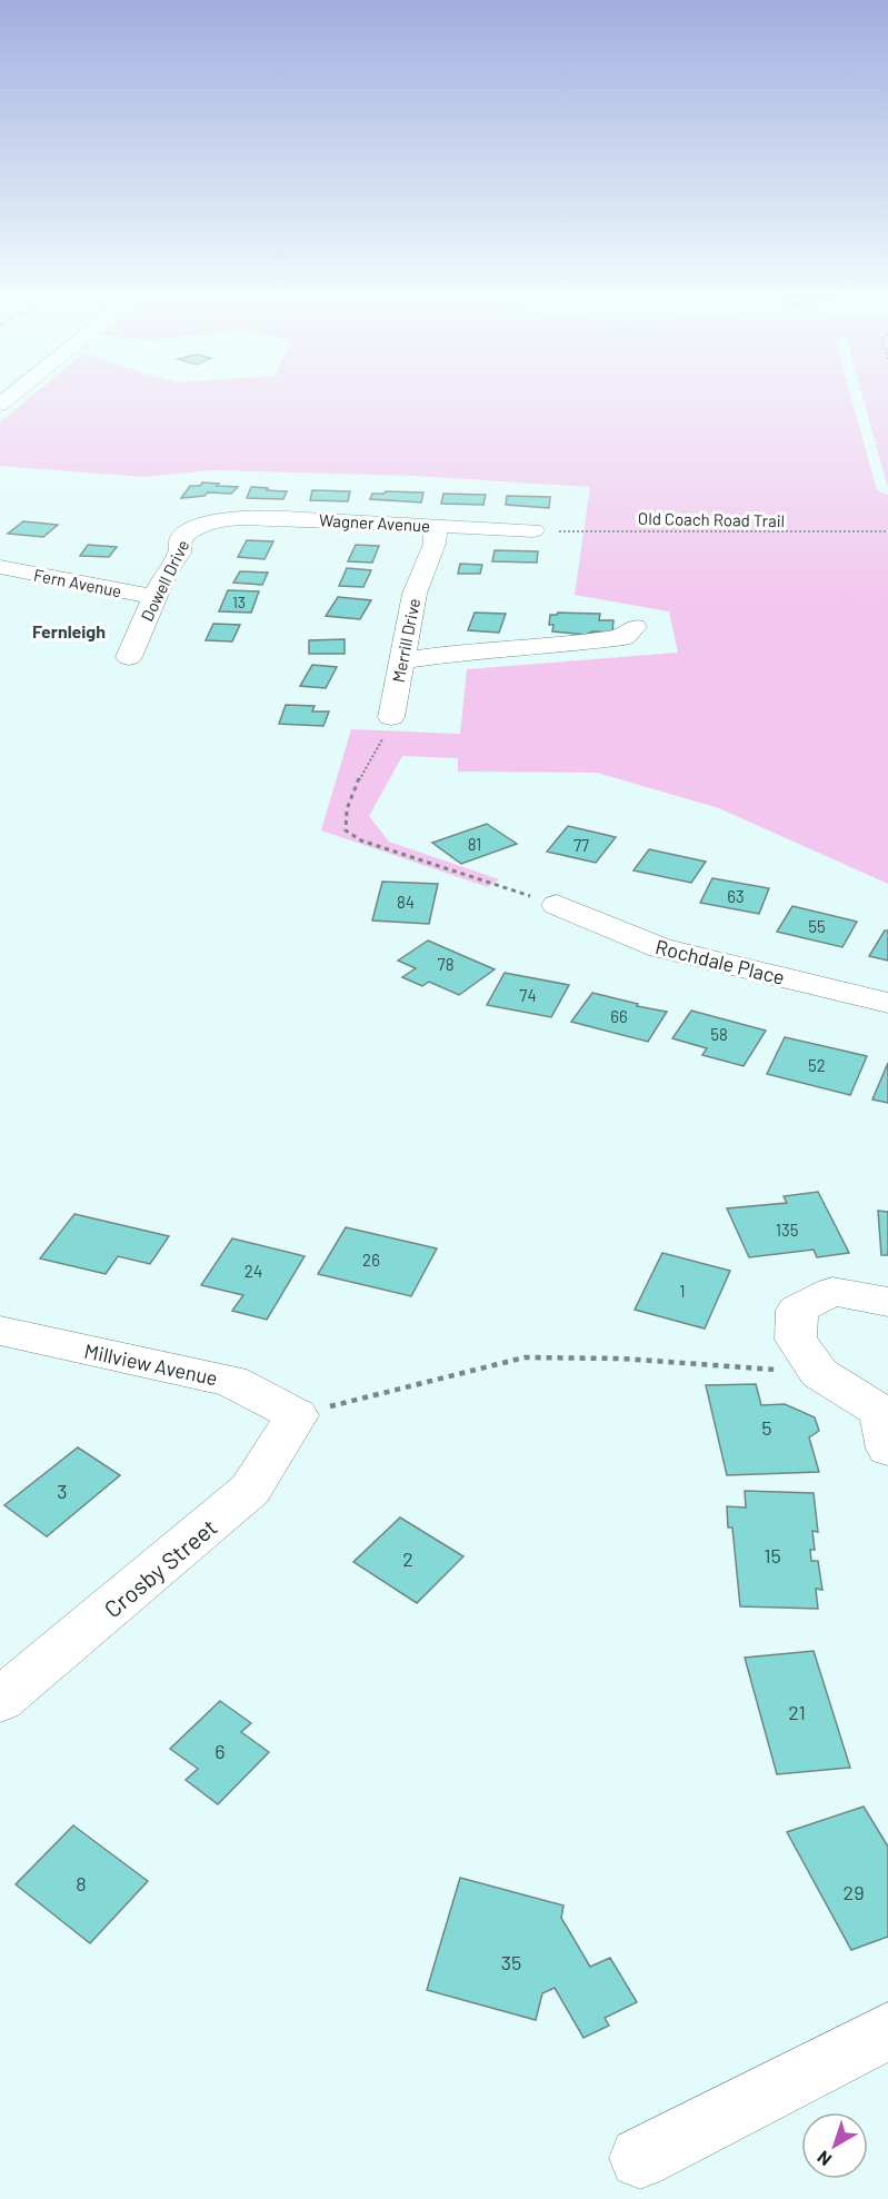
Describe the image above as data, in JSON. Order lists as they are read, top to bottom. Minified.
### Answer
{"streets":{"street":["Wagner Avenue","Dowell Drive","Fern Avenue","Merrill Drive","Rochdale Place","Millview Avenue","Crosby Street"],"path":["Old Coach Road Trail"]},"crossings":[["Old Coach Road Trail","Wagner Avenue"],["Wagner Avenue","Dowell Drive"],["Wagner Avenue","Merrill Drive"],["Dowell Drive","Fern Avenue"],["Millview Avenue","Crosby Street"]],"districts":["Fernleigh"],"house_numbers":["13","81","77","63","84","55","78","74","66","58","52","135","26","24","1","5","3","15","2","21","6","8","29","35"],"north":"bottom left"}
